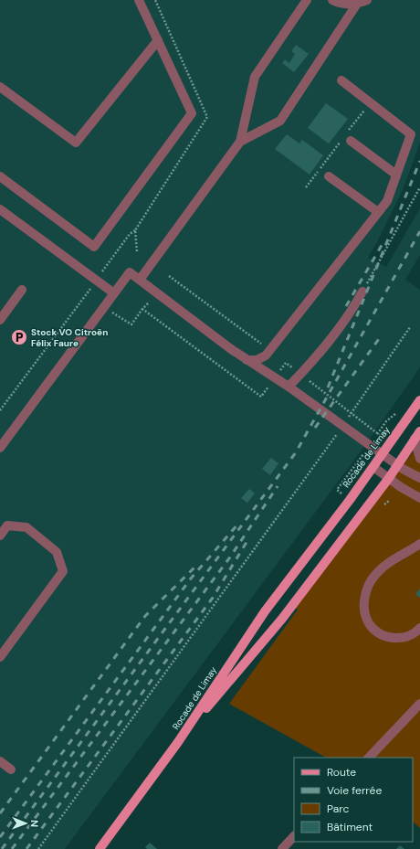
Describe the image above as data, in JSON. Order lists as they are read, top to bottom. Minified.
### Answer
{"streets":{"main road":["Rocade de Limay"]},"places":{"parking":["Stock VO Citroën Félix Faure"]},"legend":["Route","Voie ferrée","Parc","Bâtiment"],"north":"right"}
